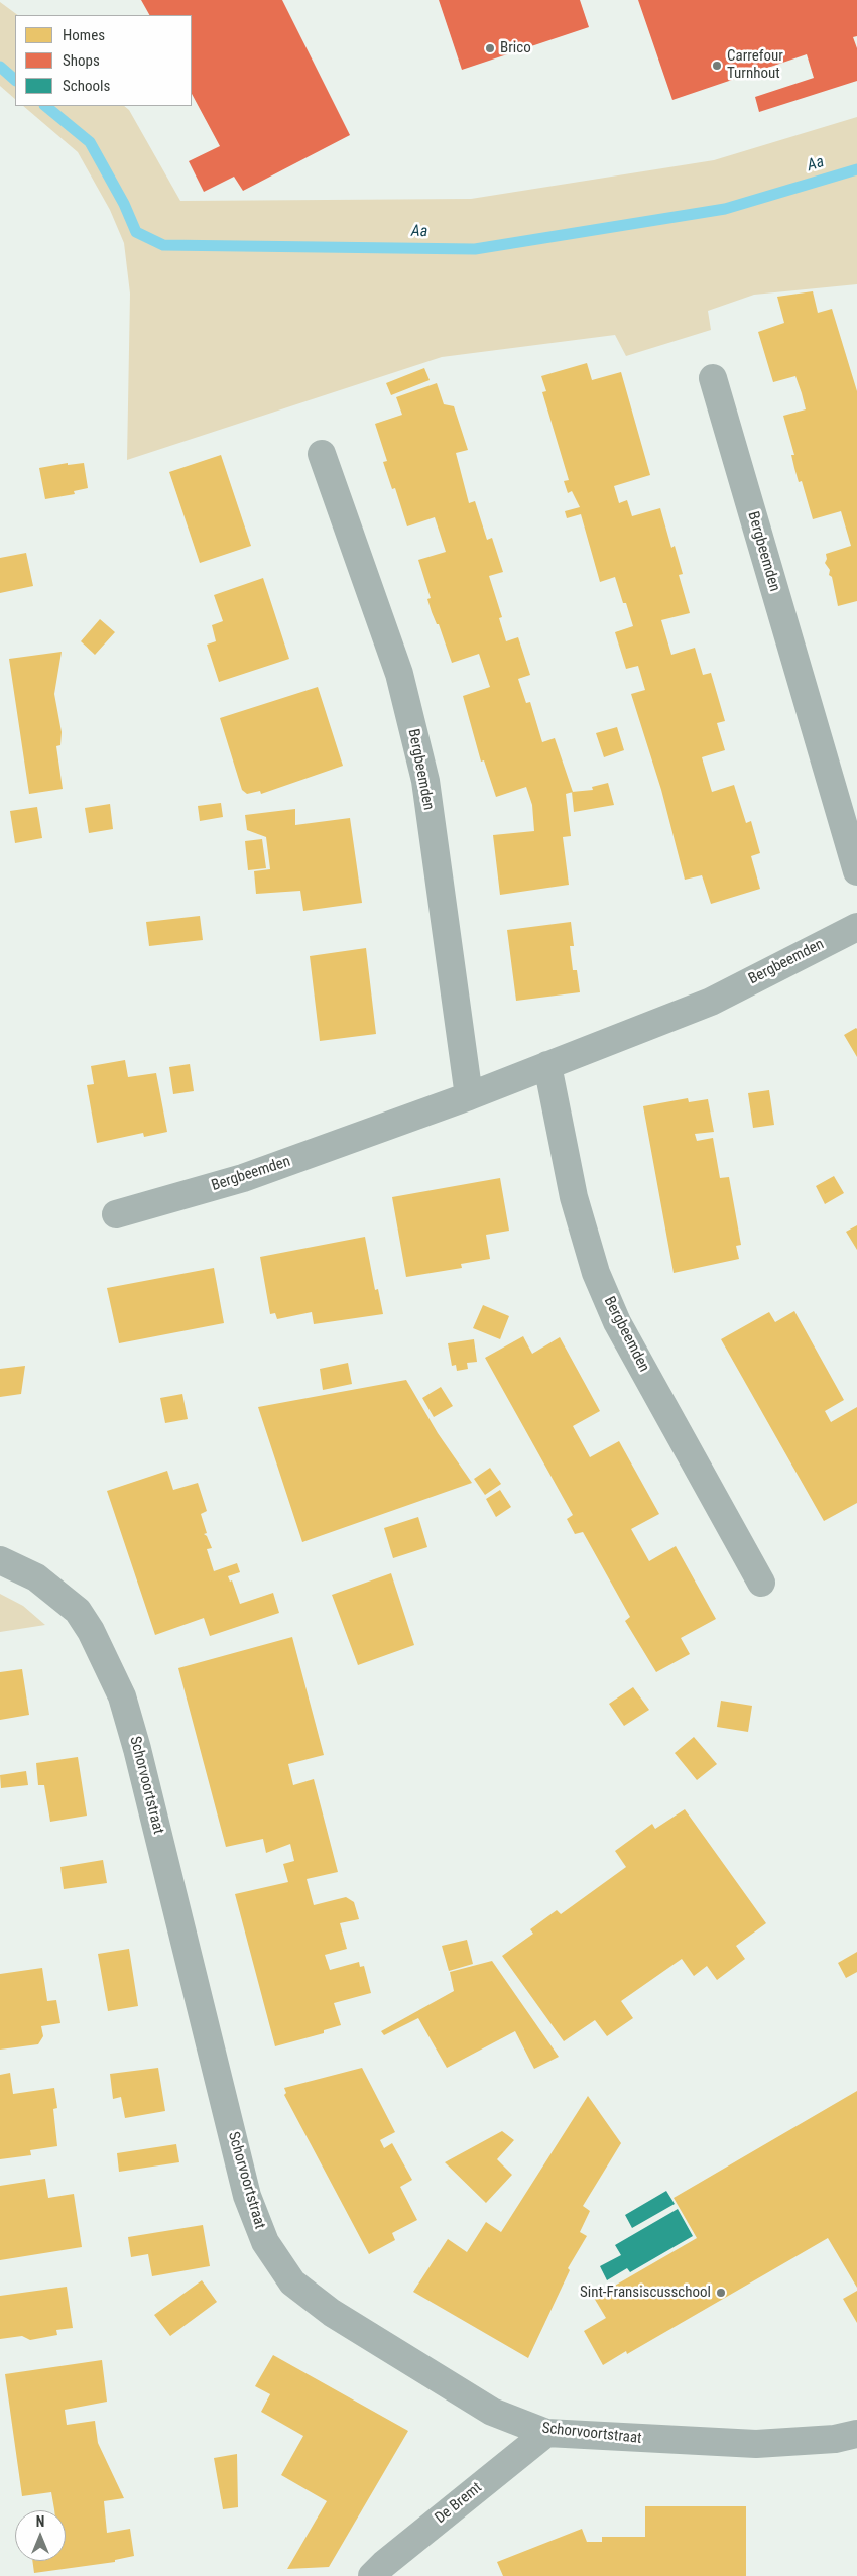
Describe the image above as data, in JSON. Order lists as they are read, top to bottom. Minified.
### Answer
{"streets":{"street":["Bergbeemden","Schorvoortstraat","De Bremt"]},"crossings":[["Schorvoortstraat","De Bremt"]],"water":["Aa"],"places":["Brico","Carrefour Turnhout","Sint-Fransiscusschool"],"legend":["Homes","Shops","Schools"],"north":"top"}
